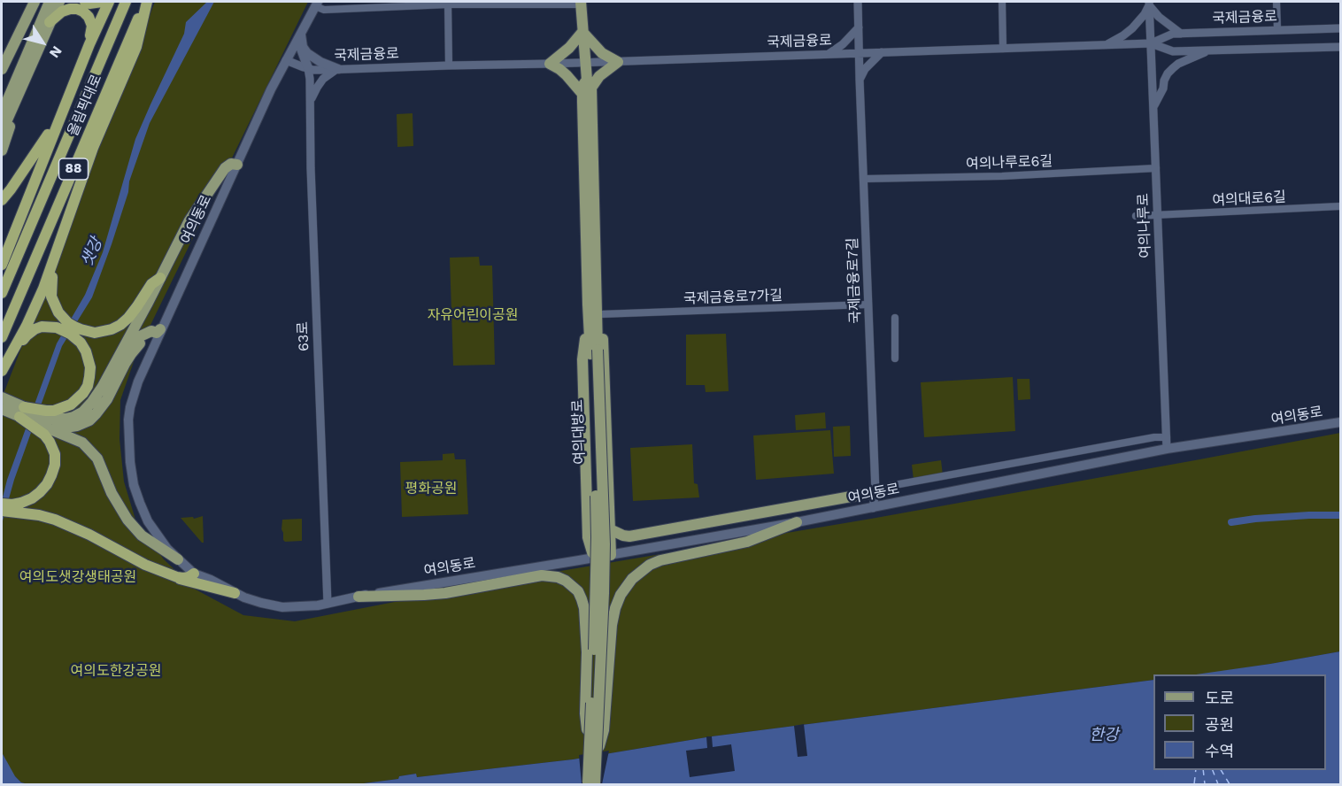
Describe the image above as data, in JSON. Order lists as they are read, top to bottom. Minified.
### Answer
{"streets":{"highway":["올림픽대로","88"],"main road":["여의동로","여의대방로"],"street":["국제금융로","여의나루로6길","여의대로6길","여의나루로","국제금융로7길","국제금융로7가길","63로"]},"crossings":[["국제금융로","여의동로"],["국제금융로","여의나루로"],["국제금융로","국제금융로7길"],["국제금융로","63로"],["국제금융로","여의대방로"],["여의나루로6길","여의나루로"],["여의나루로6길","국제금융로7길"],["여의대로6길","여의나루로"],["여의동로","여의나루로"],["여의동로","국제금융로7길"],["여의동로","63로"],["국제금융로7길","국제금융로7가길"]],"water":["샛강","한강"],"parks":["자유어린이공원","평화공원","여의도샛강생태공원","여의도한강공원"],"legend":["도로","공원","수역"],"north":"bottom right"}
